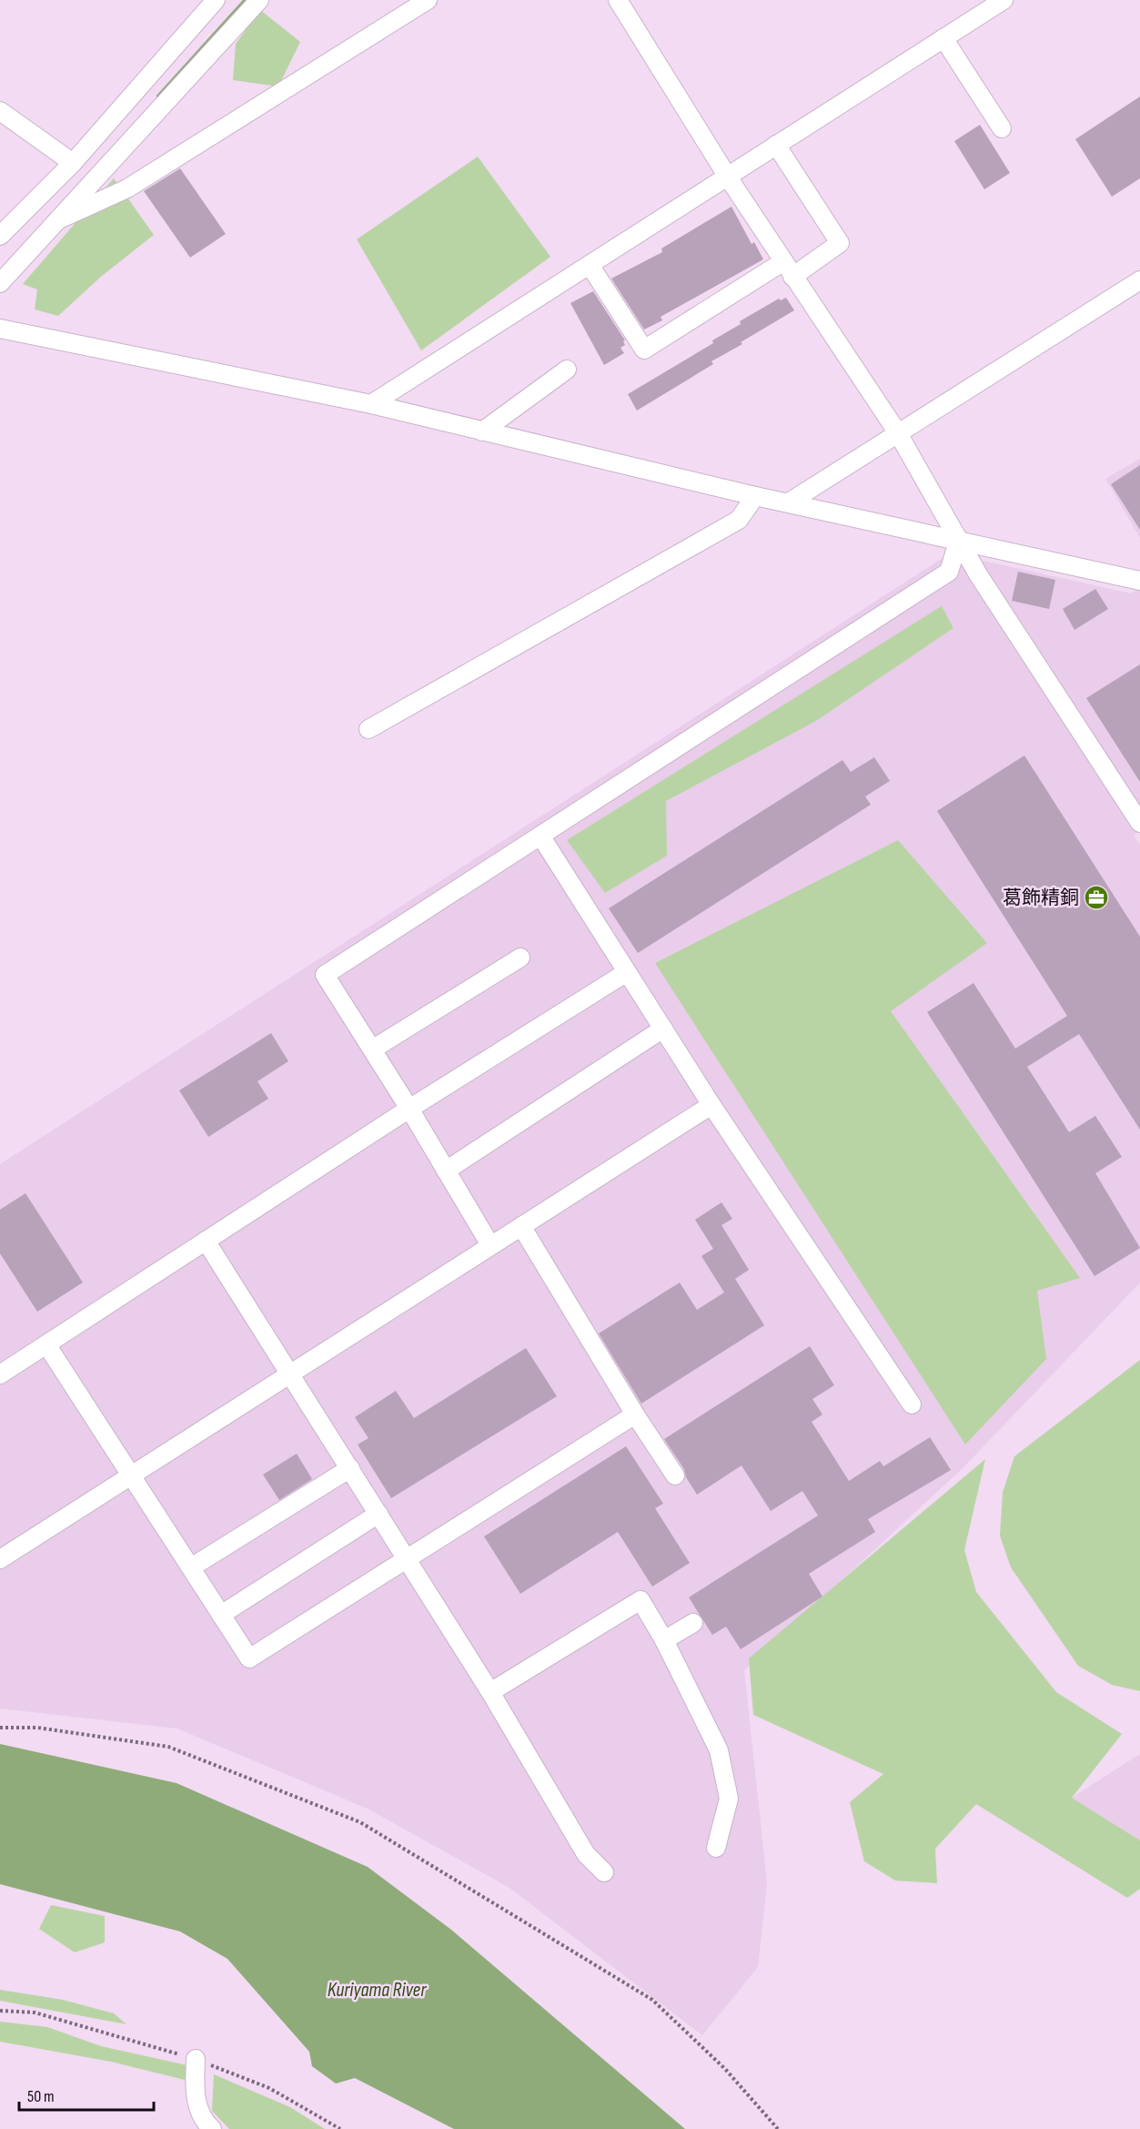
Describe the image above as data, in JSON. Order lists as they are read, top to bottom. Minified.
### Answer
{"water":["Kuriyama River"],"places":{"office":["葛飾精銅"]},"scale_bar":"50 m"}
